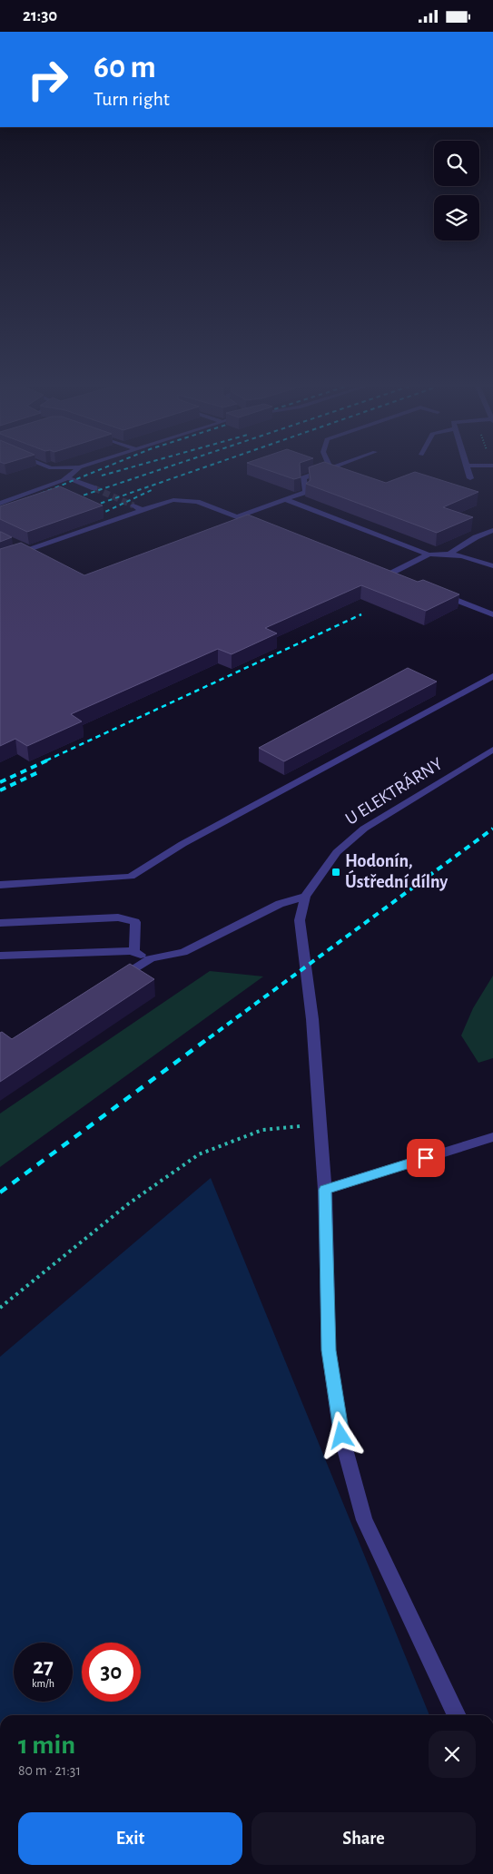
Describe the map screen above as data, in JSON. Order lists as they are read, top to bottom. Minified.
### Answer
{"streets":{"street":["U ELEKTRÁRNY"]},"places":{"transit":["Hodonín, Ústřední dílny"]},"page":{"status":"21:30","turn":["60 m","Turn right"],"speed":"27 km/h","limit":"30","heading":["1 min","80 m · 21:31"],"buttons":["Exit","Share"]}}
